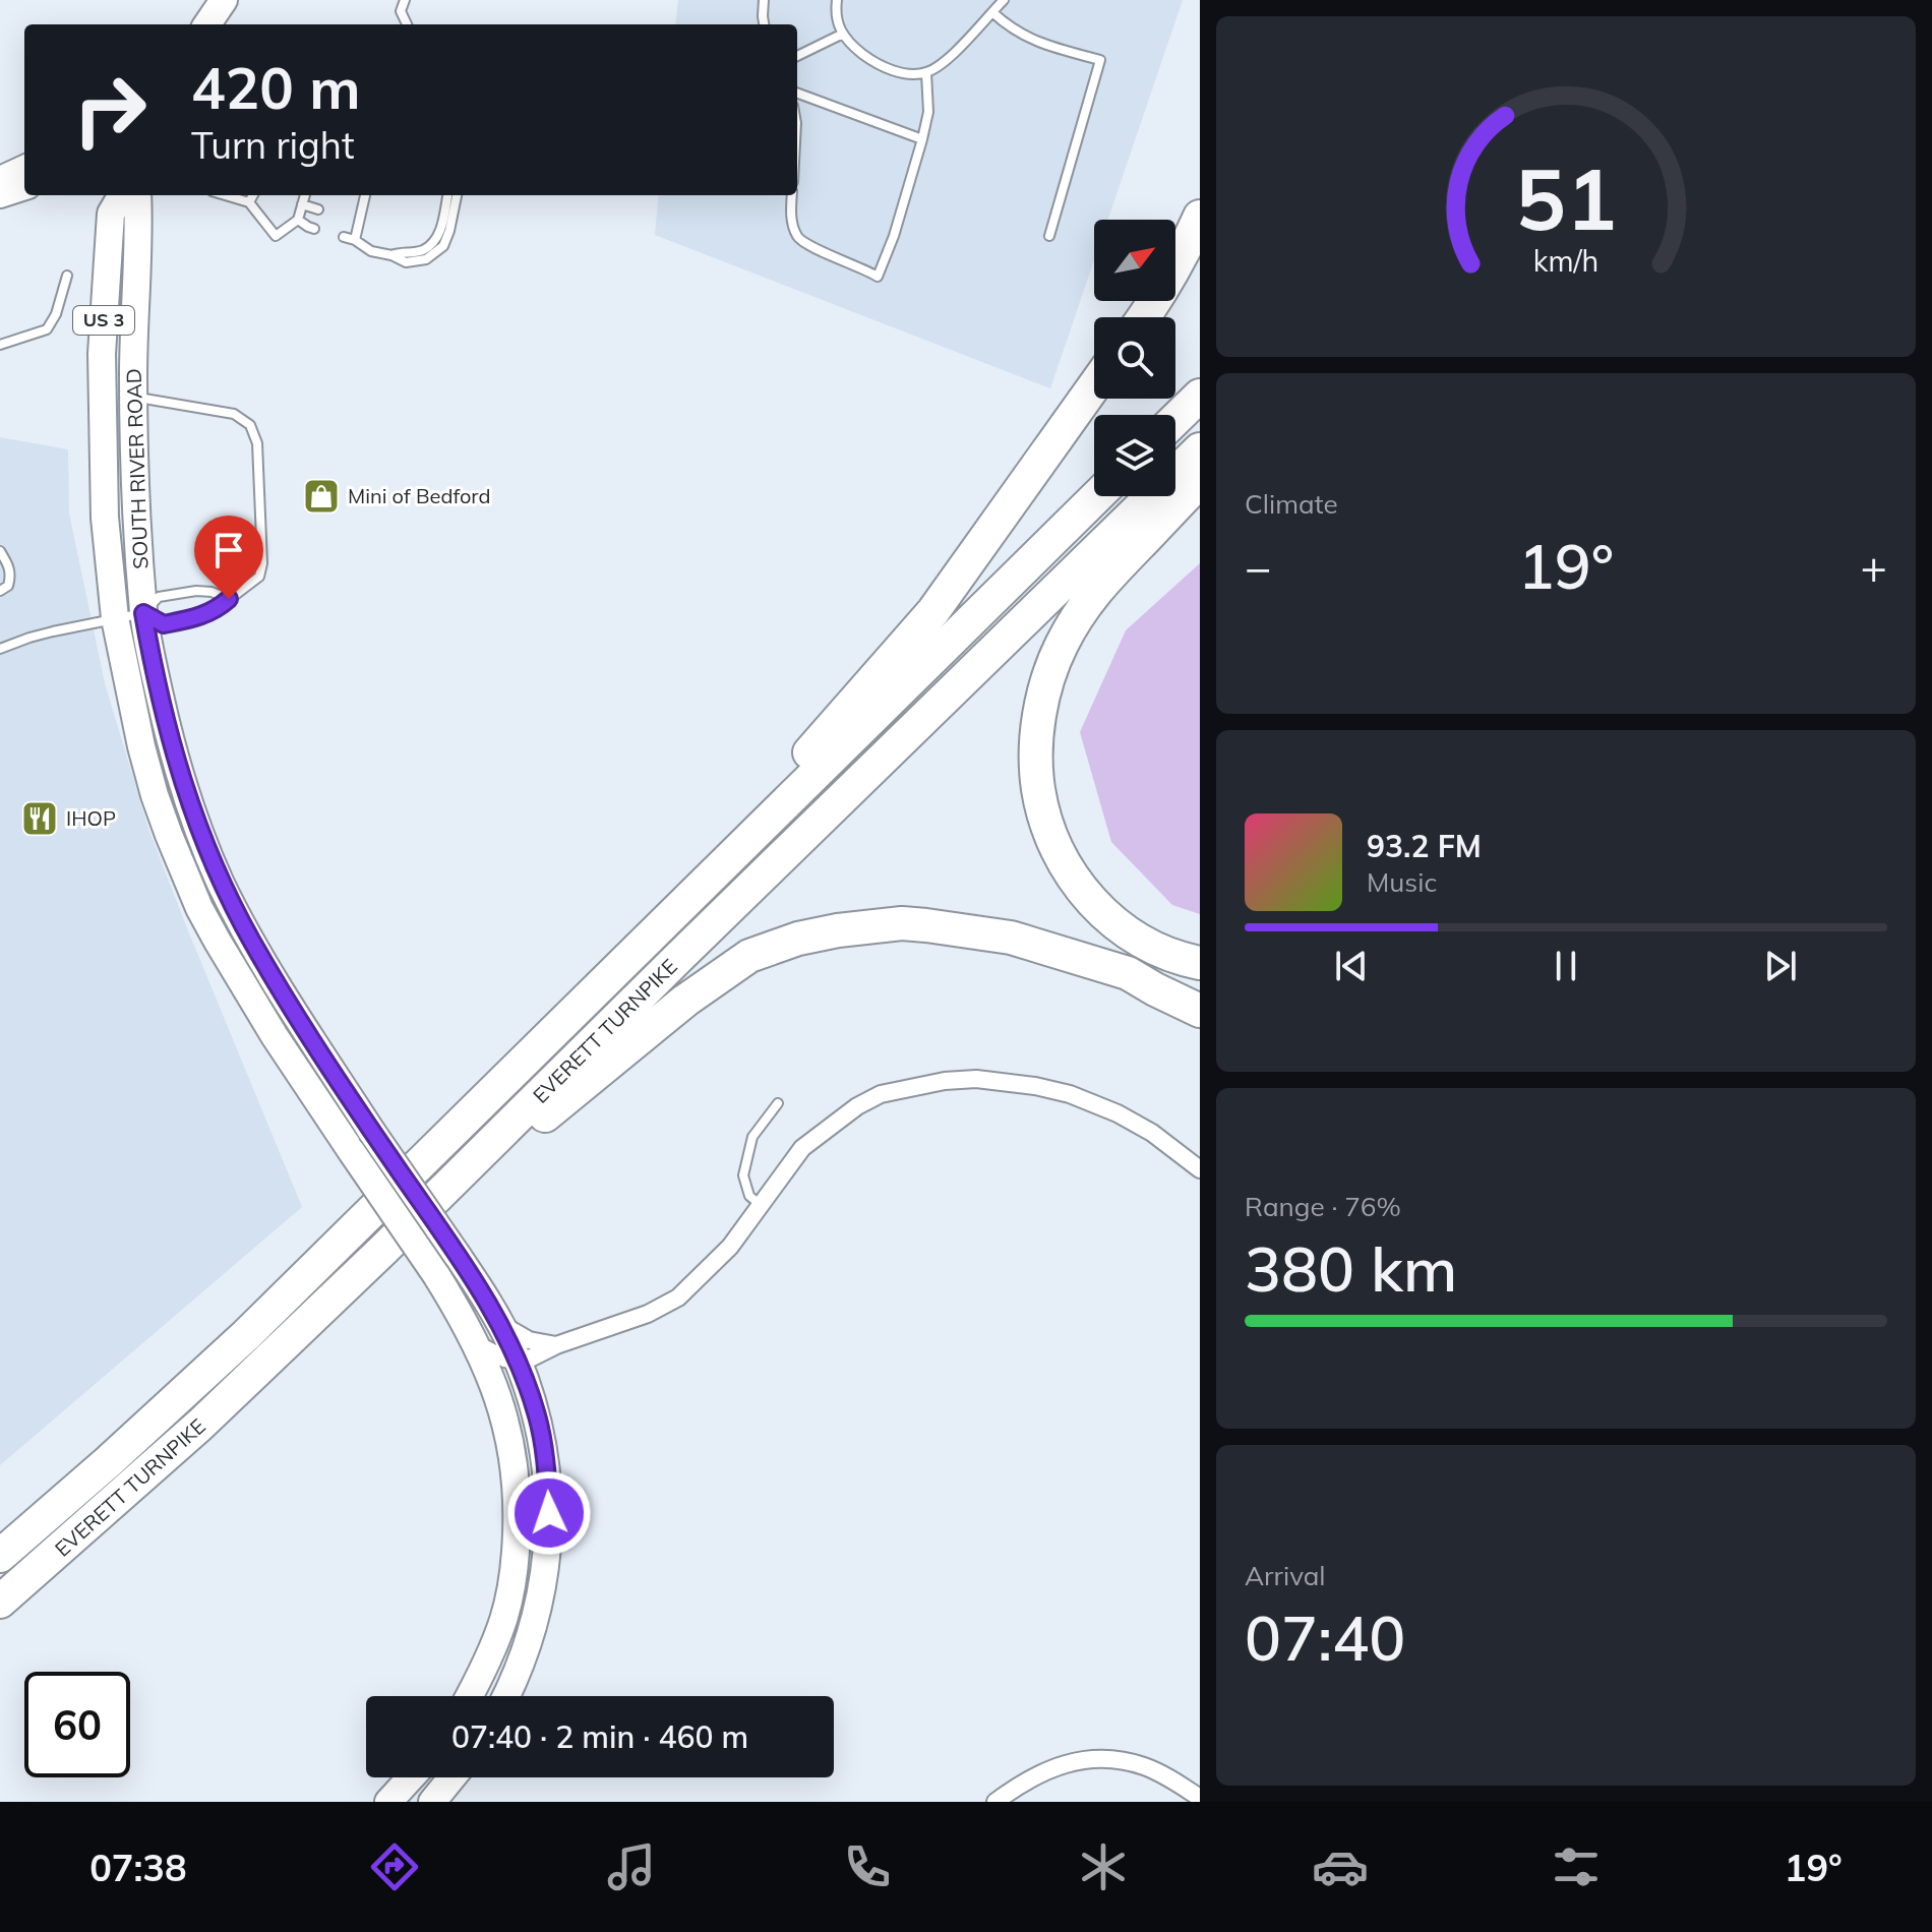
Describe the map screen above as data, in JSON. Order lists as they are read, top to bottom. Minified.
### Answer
{"streets":{"highway":["EVERETT TURNPIKE"],"main road":["US 3","SOUTH RIVER ROAD"]},"crossings":[["US 3","SOUTH RIVER ROAD"]],"places":{"shop":["Mini of Bedford"],"restaurant":["IHOP"]},"north":"top right","page":{"turn":["420 m","Turn right"],"tile":["Climate",["Range · 76%","380 km"],["Arrival","07:40"]],"heat":["−","19°","+"],"song":["93.2 FM","Music"],"limit":"60","trip":"07:40 · 2 min · 460 m","tabs":["07:38","19°"],"gauge":["51","km/h"]}}
